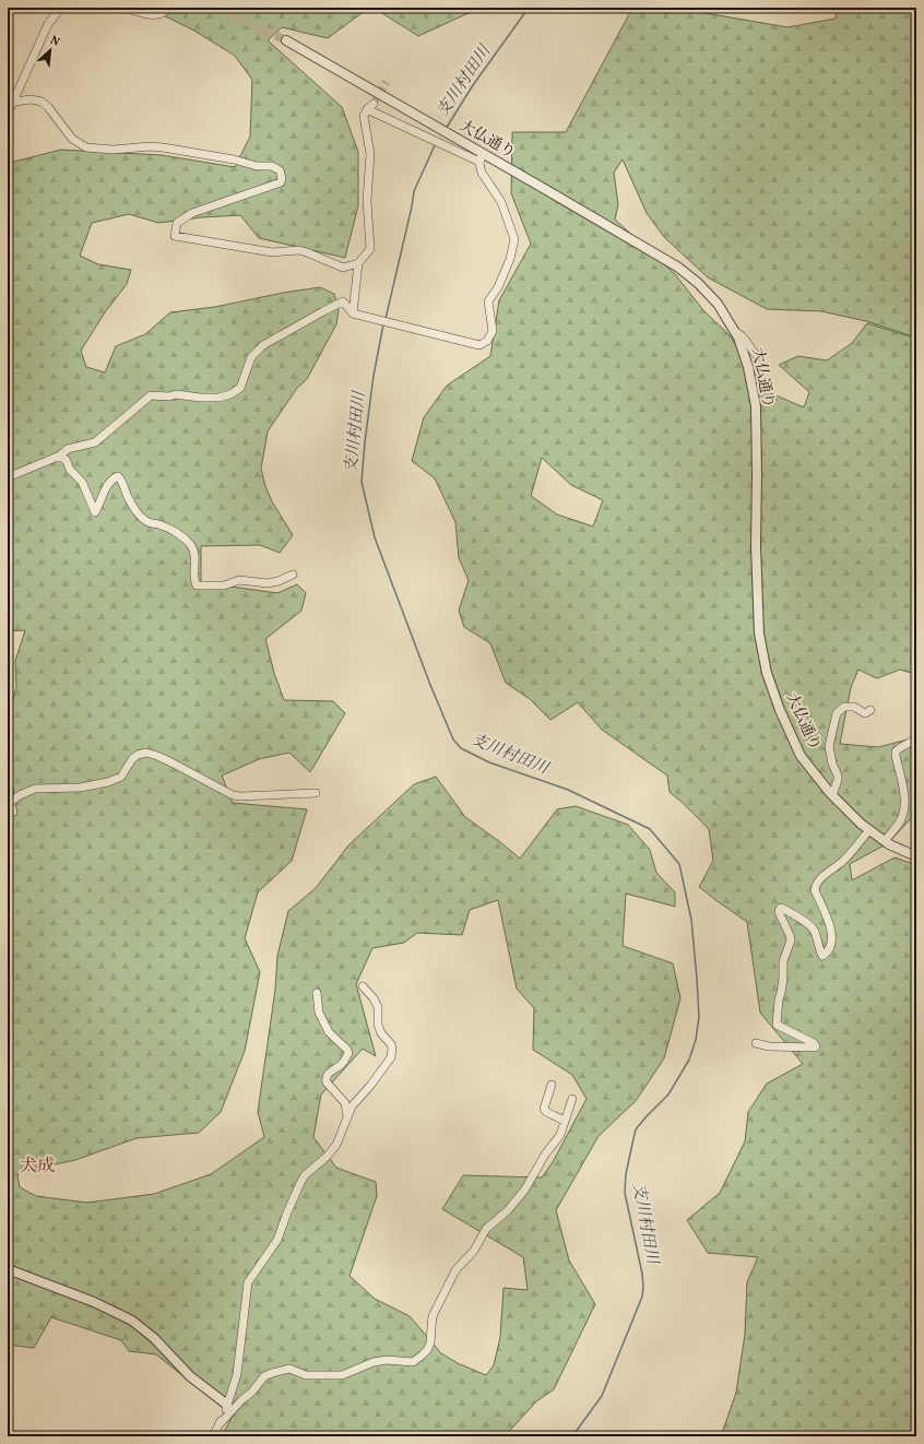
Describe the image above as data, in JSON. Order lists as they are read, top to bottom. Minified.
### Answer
{"streets":{"street":["大仏通り"]},"districts":["犬成"],"water":["支川村田川"],"north":"top right"}
